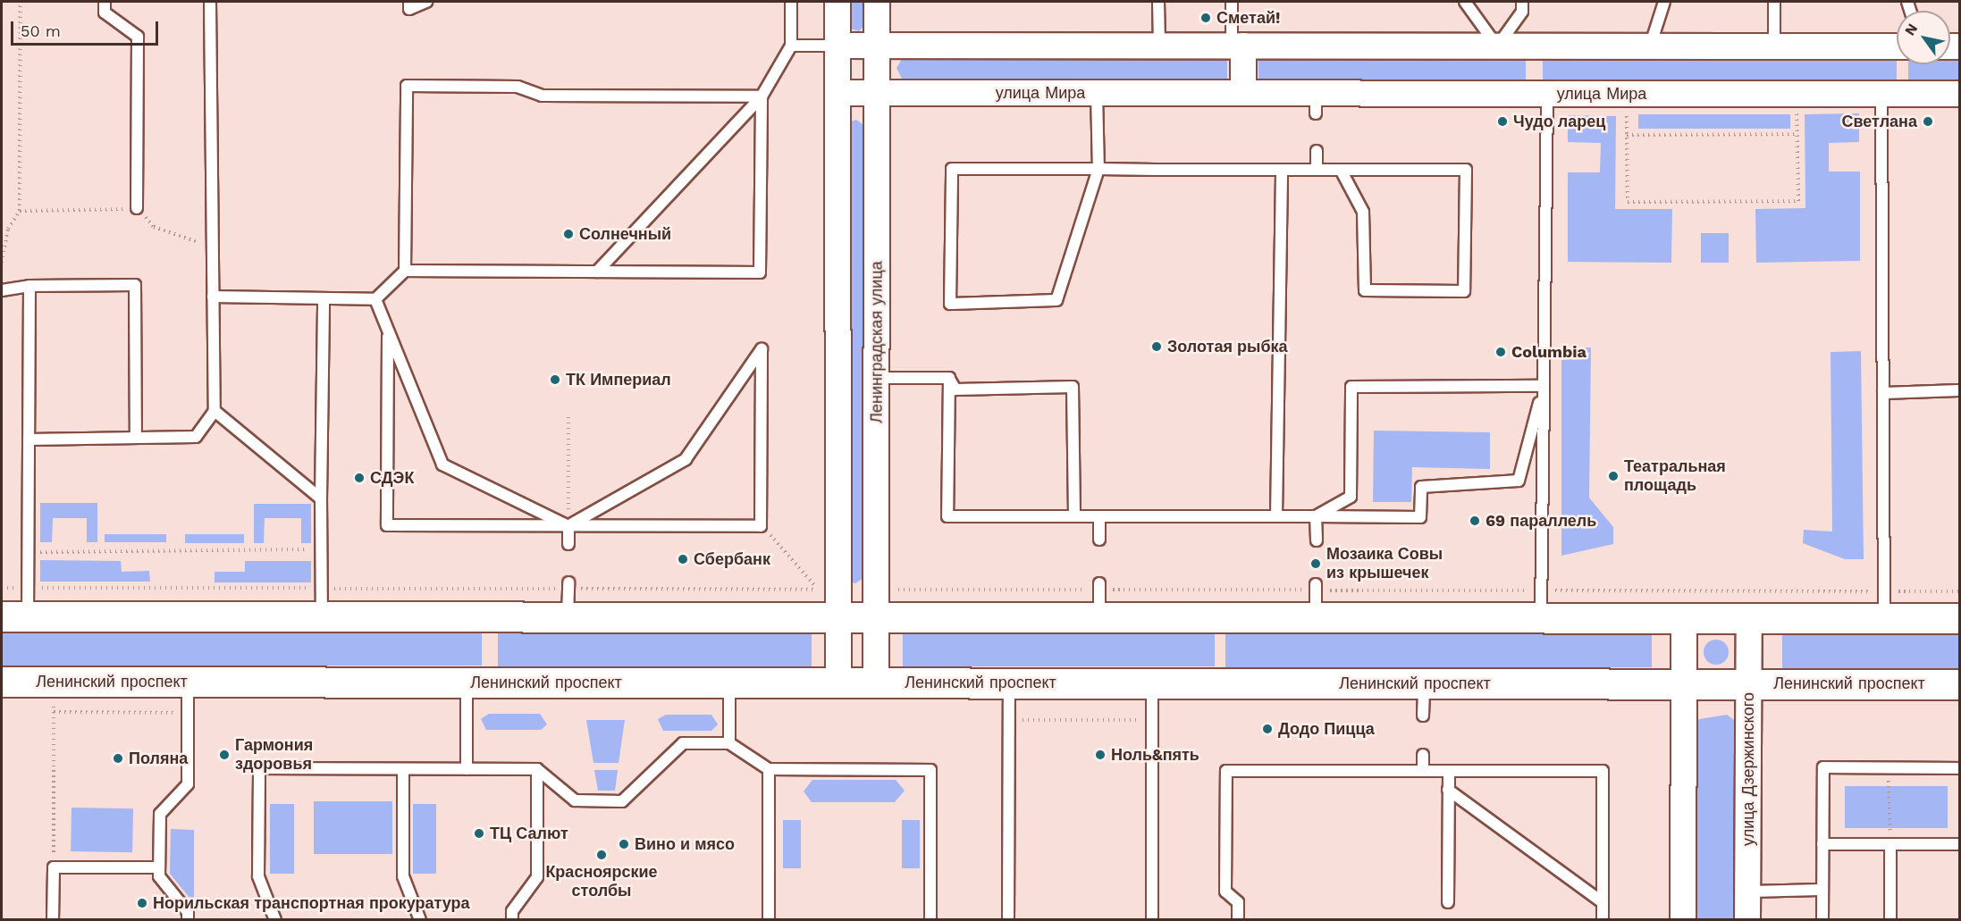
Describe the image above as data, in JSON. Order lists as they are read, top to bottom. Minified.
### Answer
{"streets":{"main road":["Ленинский проспект"],"street":["улица Мира","Ленинградская улица","улица Дзержинского"]},"crossings":[["улица Мира","Ленинградская улица"],["Ленинградская улица","Ленинский проспект"],["Ленинский проспект","улица Дзержинского"]],"places":["Сметай!","Чудо ларец","Светлана","Солнечный","Золотая рыбка","Columbia","ТК Империал","Театральная площадь","СДЭК","69 параллель","Сбербанк","Мозаика Совы из крышечек","Додо Пицца","Гармония здоровья","Ноль&пять","Поляна","ТЦ Салют","Вино и мясо","Красноярские столбы","Норильская транспортная прокуратура"],"scale_bar":"50 m","north":"top left"}
